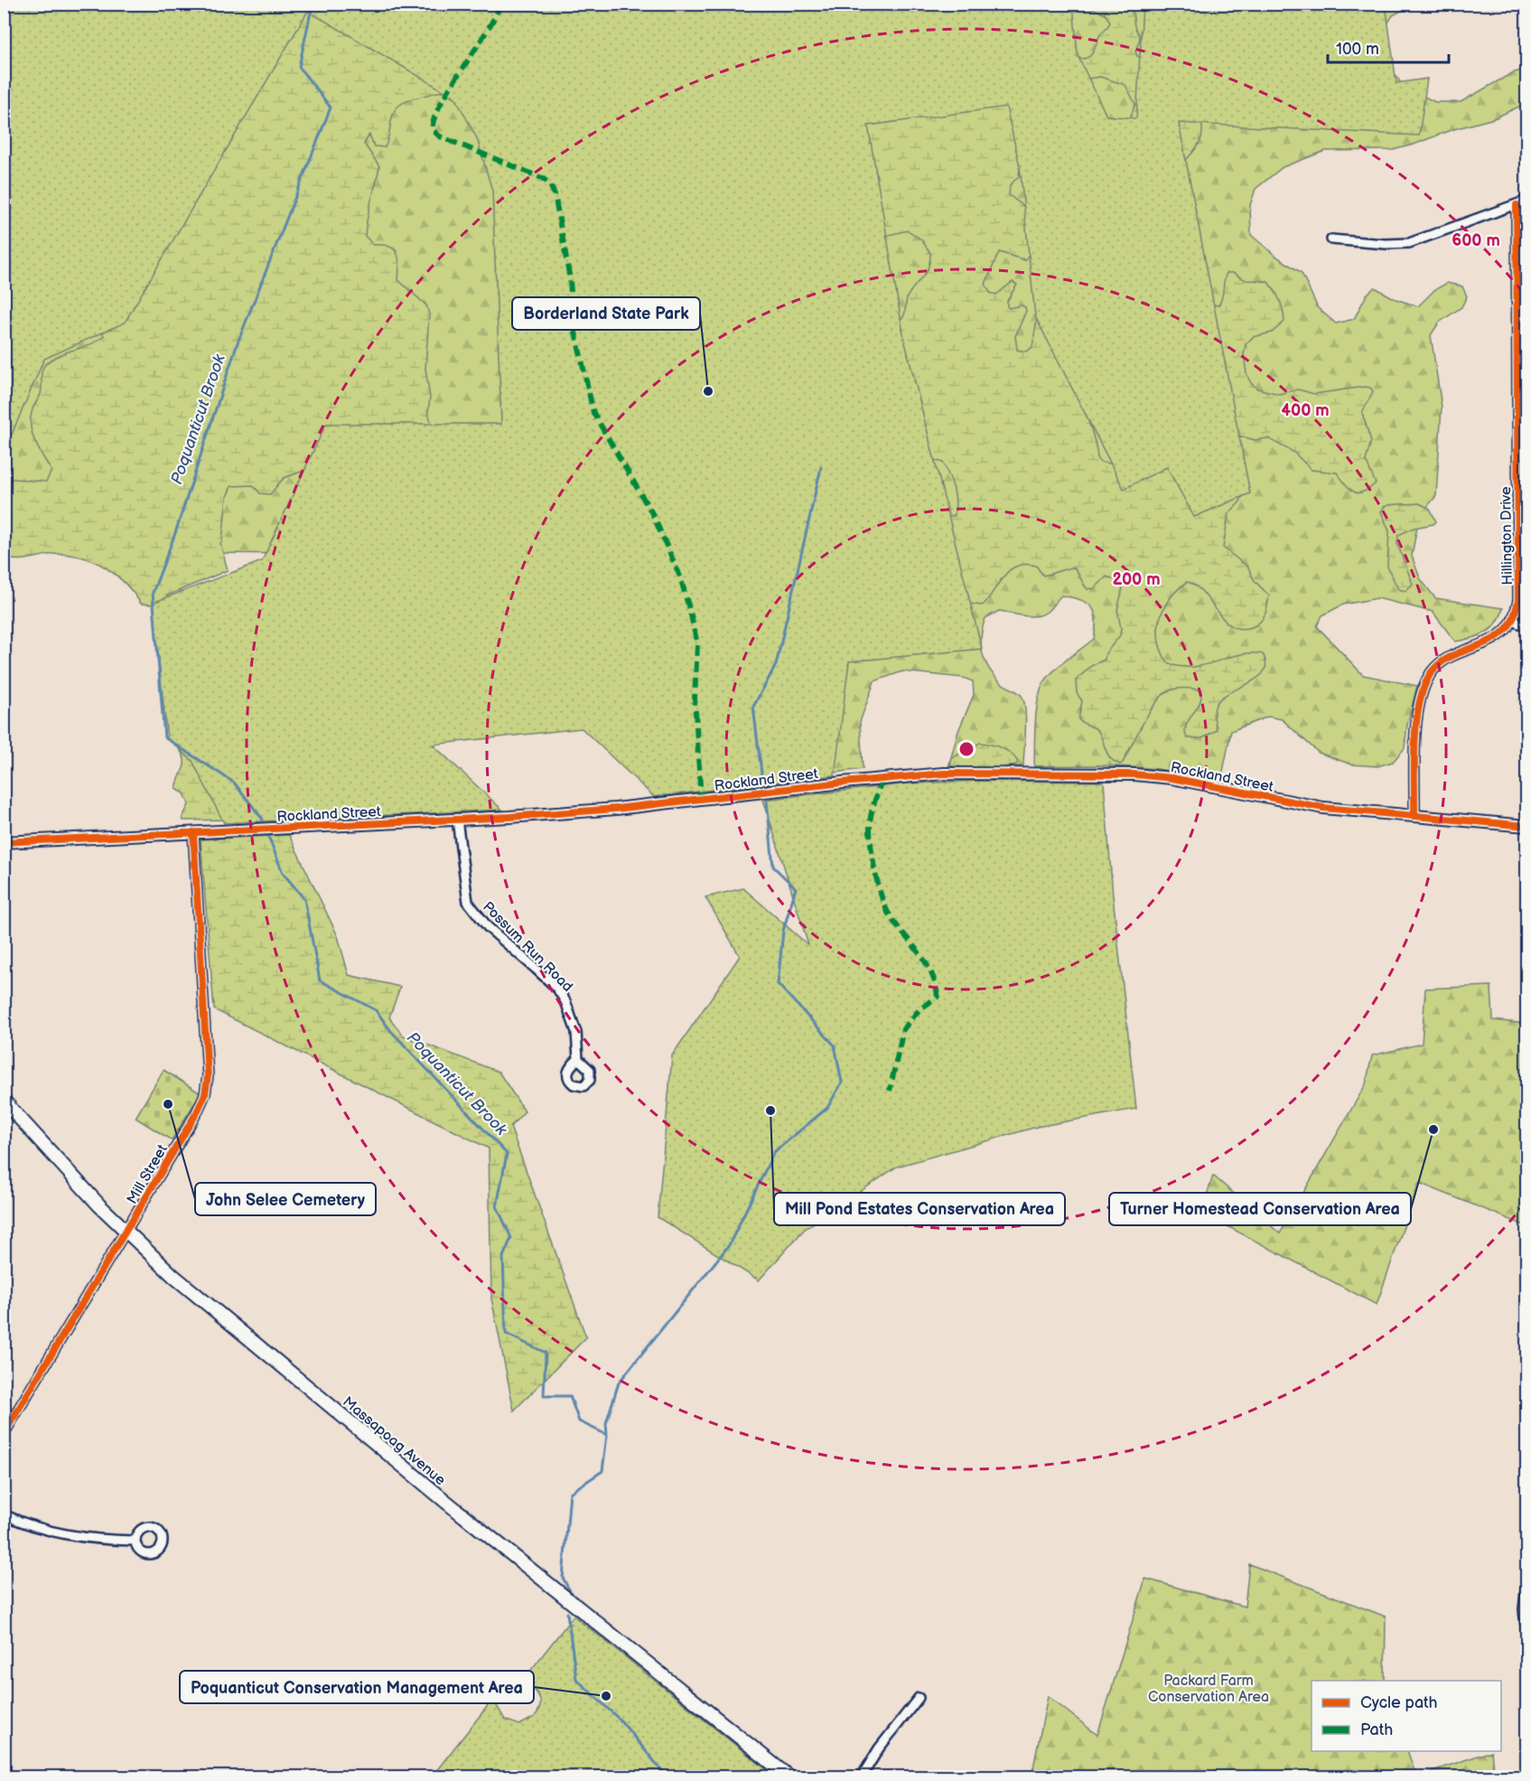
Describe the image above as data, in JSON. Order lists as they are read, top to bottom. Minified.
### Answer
{"streets":{"main road":["Massapoag Avenue"],"street":["Hillington Drive","Rockland Street","Possum Run Road","Mill Street"]},"crossings":[["Rockland Street","Possum Run Road"],["Rockland Street","Mill Street"],["Mill Street","Massapoag Avenue"]],"water":["Poquanticut Brook"],"parks":["Packard Farm Conservation Area"],"places":["Borderland State Park","John Selee Cemetery","Mill Pond Estates Conservation Area","Turner Homestead Conservation Area","Poquanticut Conservation Management Area"],"legend":["Cycle path","Path"],"scale_bar":"100 m","rings":["600 m","400 m","200 m"]}
